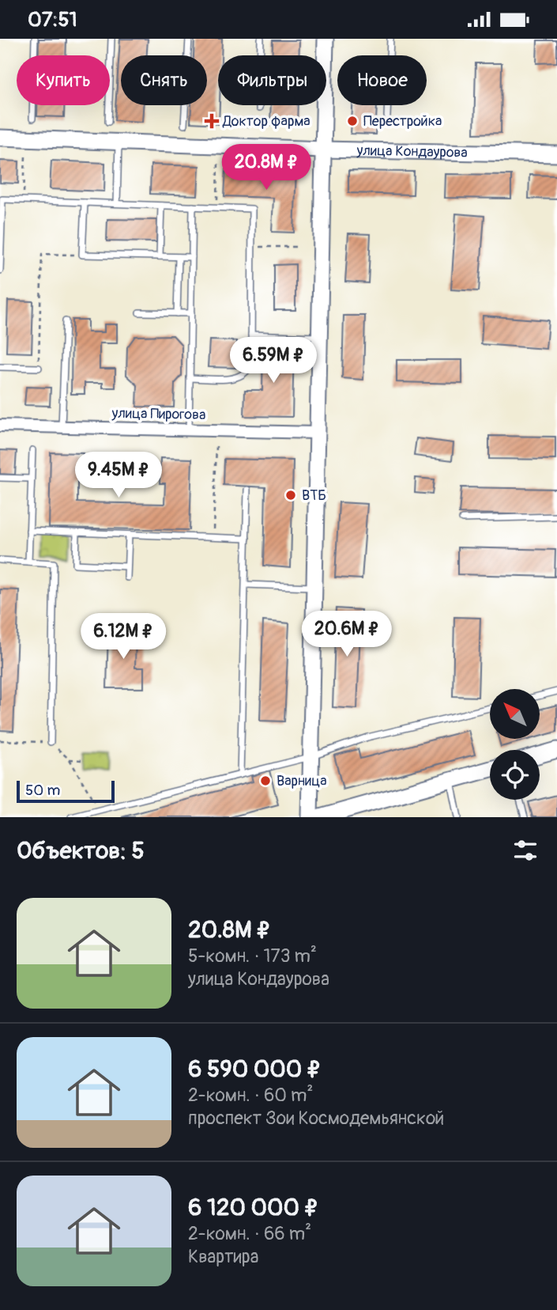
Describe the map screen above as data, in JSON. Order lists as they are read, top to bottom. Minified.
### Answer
{"streets":{"street":["улица Кондаурова","улица Пирогова"]},"places":{"health":["Доктор фарма"],"other":["Перестройка","ВТБ","Варница"]},"scale_bar":"50 m","north":"top left","page":{"status":"07:51","chip":["Купить","Снять","Фильтры","Новое"],"price":["20.8M ₽","6.59M ₽","9.45M ₽","20.6M ₽","6.12M ₽"],"scale":"50 m","heading":"Объектов: 5","list":[{"name":"20.8M ₽","note":"5-комн. · 173 m² · улица Кондаурова"},{"name":"6 590 000 ₽","note":"2-комн. · 60 m² · проспект Зои Космодемьянской"},{"name":"6 120 000 ₽","note":"2-комн. · 66 m² · Квартира"}]}}
